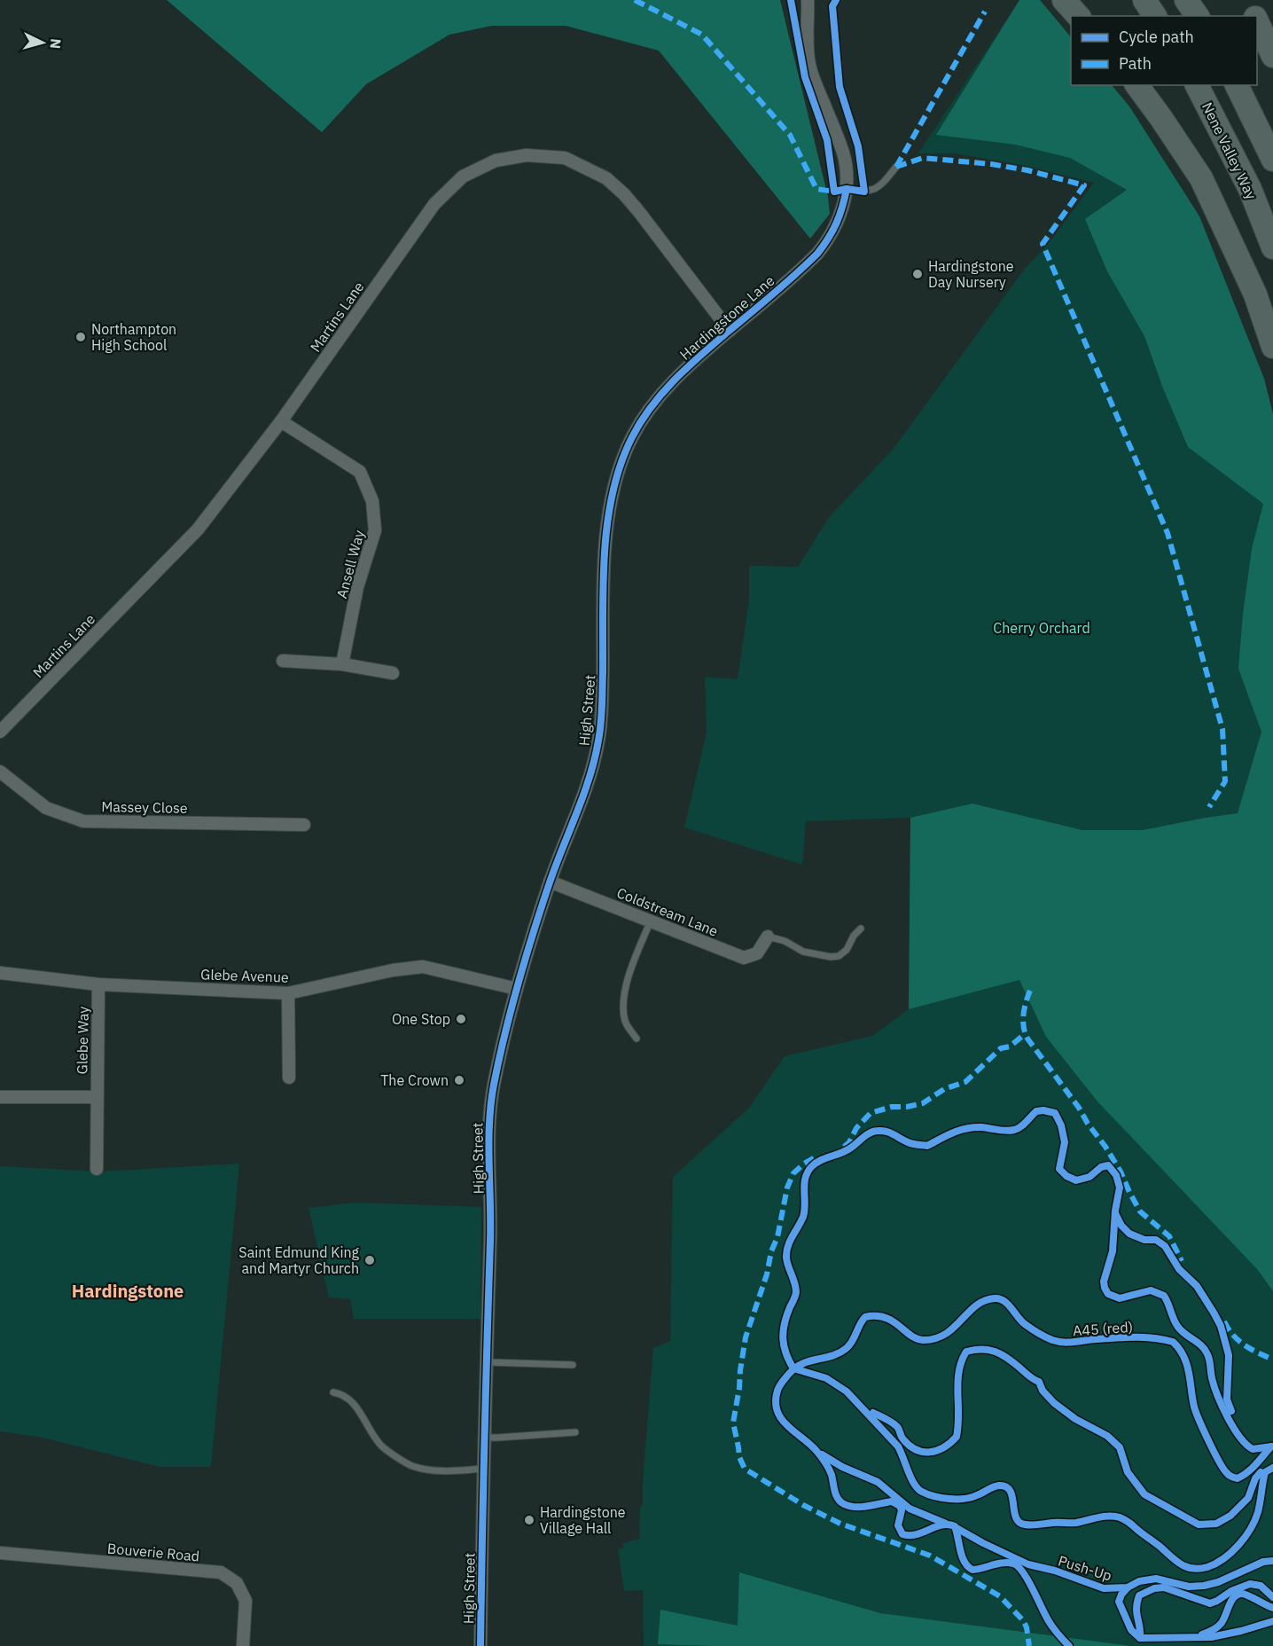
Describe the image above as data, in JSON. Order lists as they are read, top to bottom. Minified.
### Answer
{"streets":{"highway":["Nene Valley Way"],"street":["Martins Lane","Hardingstone Lane","Ansell Way","High Street","Massey Close","Coldstream Lane","Glebe Avenue","Glebe Way","Bouverie Road"],"cycle path":["A45 (red)","Push-Up"]},"crossings":[["Martins Lane","Hardingstone Lane"],["Martins Lane","Ansell Way"],["Hardingstone Lane","High Street"],["High Street","Coldstream Lane"],["High Street","Glebe Avenue"],["Glebe Avenue","Glebe Way"]],"districts":["Hardingstone"],"parks":["Cherry Orchard"],"places":["Hardingstone Day Nursery","Northampton High School","One Stop","The Crown","Saint Edmund King and Martyr Church","Hardingstone Village Hall"],"legend":["Cycle path","Path"],"north":"right"}
